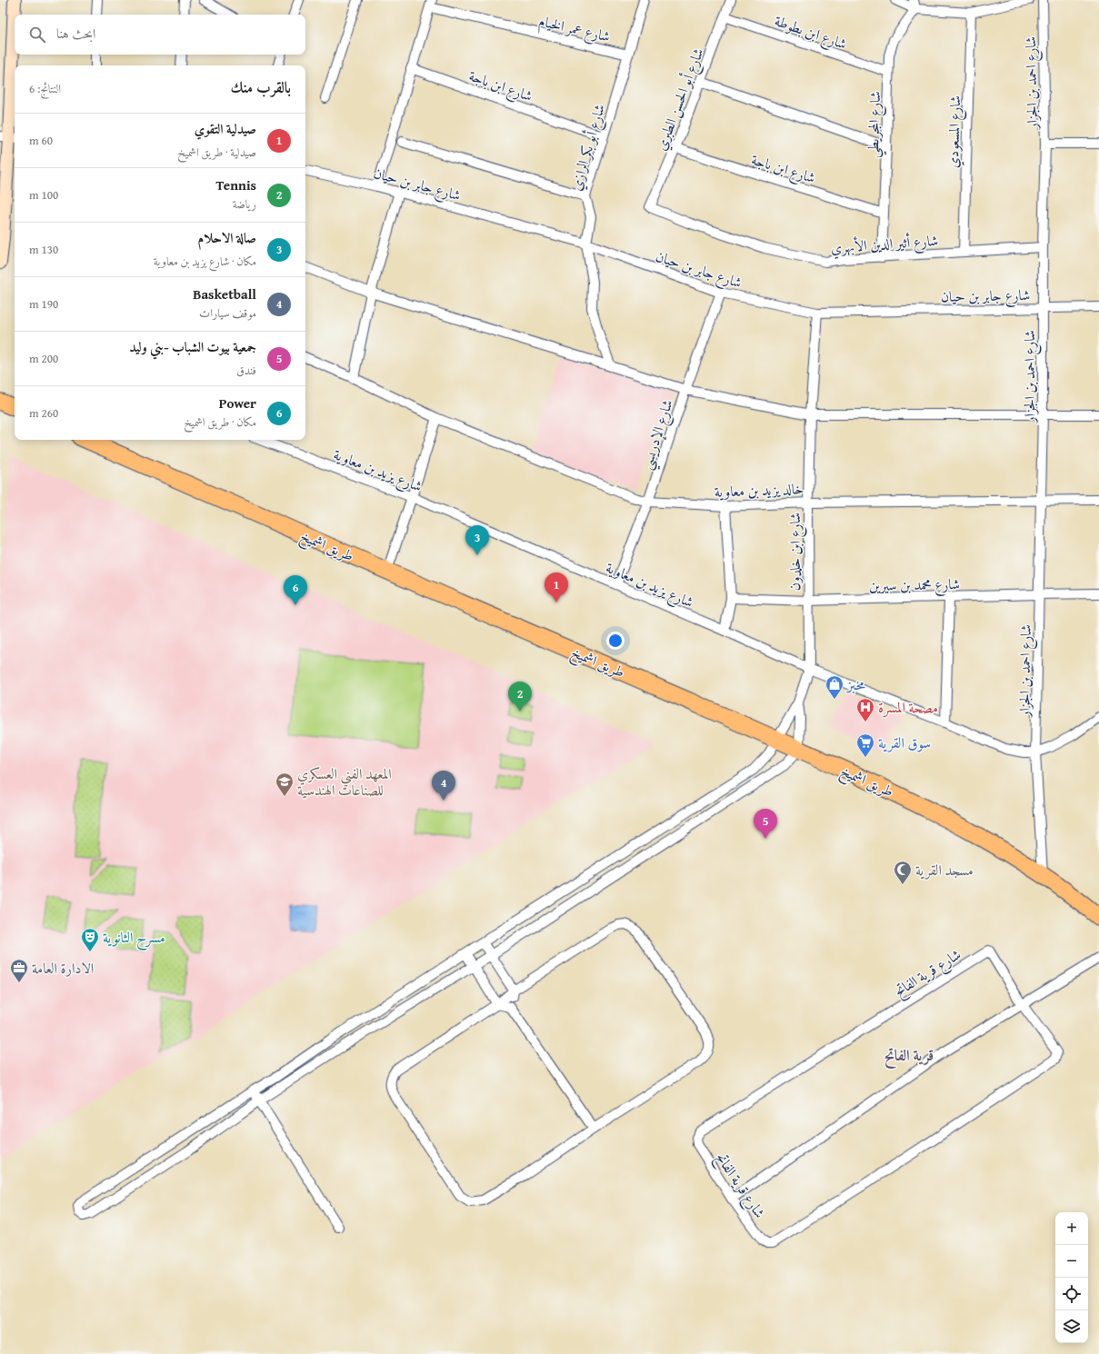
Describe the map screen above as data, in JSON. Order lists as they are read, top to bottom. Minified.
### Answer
{"streets":{"highway":["طريق اشميخ"],"street":["شارع عمر الخيام","شارع ابن بطوطة","شارع احمد بن الجزار","شارع ابن باجة","شارع أبو الحسن الطبري","شارع المجريطي","شارع المسعودي","شارع أبو بكر الرازي","شارع جابر بن حيان","شارع أثير الدين الأبهري","شارع الإدريسي","شارع يزيد بن معاوية","خالد يزيد بن معاوية","شارع ابن خلدون","شارع محمد بن سيرين","شارع قرية الفاتح"]},"crossings":[["شارع عمر الخيام","شارع أبو بكر الرازي"],["شارع ابن بطوطة","شارع أبو الحسن الطبري"],["شارع ابن بطوطة","شارع المجريطي"],["شارع احمد بن الجزار","شارع جابر بن حيان"],["شارع احمد بن الجزار","شارع أثير الدين الأبهري"],["شارع احمد بن الجزار","شارع يزيد بن معاوية"],["شارع احمد بن الجزار","خالد يزيد بن معاوية"],["شارع احمد بن الجزار","طريق اشميخ"],["شارع احمد بن الجزار","شارع محمد بن سيرين"],["شارع ابن باجة","شارع أبو الحسن الطبري"],["شارع ابن باجة","شارع المجريطي"],["شارع ابن باجة","شارع أبو بكر الرازي"],["شارع أبو الحسن الطبري","شارع أثير الدين الأبهري"],["شارع المجريطي","شارع أثير الدين الأبهري"],["شارع المسعودي","شارع أثير الدين الأبهري"],["شارع أبو بكر الرازي","شارع جابر بن حيان"],["شارع جابر بن حيان","شارع الإدريسي"],["شارع جابر بن حيان","شارع ابن خلدون"],["شارع الإدريسي","شارع يزيد بن معاوية"],["شارع الإدريسي","خالد يزيد بن معاوية"],["شارع يزيد بن معاوية","شارع ابن خلدون"],["خالد يزيد بن معاوية","شارع ابن خلدون"],["شارع ابن خلدون","شارع محمد بن سيرين"]],"districts":["قرية الفاتح"],"places":{"shop":["مخبز"],"hospital":["مصحة المسرة"],"supermarket":["سوق القرية"],"school or university":["المعهد الفني العسكري للصناعات الهندسية"],"mosque":["مسجد القرية"],"theatre":["مسرح الثانوية"],"office":["الادارة العامة"]},"page":{"search":"ابحث هنا","heading":["بالقرب منك","النتائج: 6"],"list":[{"mark":"1","name":"صيدلية التقوي","note":"صيدلية · طريق اشميخ","value":"60 m"},{"mark":"2","name":"Tennis","note":"رياضة","value":"100 m"},{"mark":"3","name":"صالة الاحلام","note":"مكان · شارع يزيد بن معاوية","value":"130 m"},{"mark":"4","name":"Basketball","note":"موقف سيارات","value":"190 m"},{"mark":"5","name":"جمعية بيوت الشباب -بني وليد","note":"فندق","value":"200 m"},{"mark":"6","name":"Power","note":"مكان · طريق اشميخ","value":"260 m"}],"pins":["3","1","6","2","4","5"],"map_buttons":["+","−"]}}
